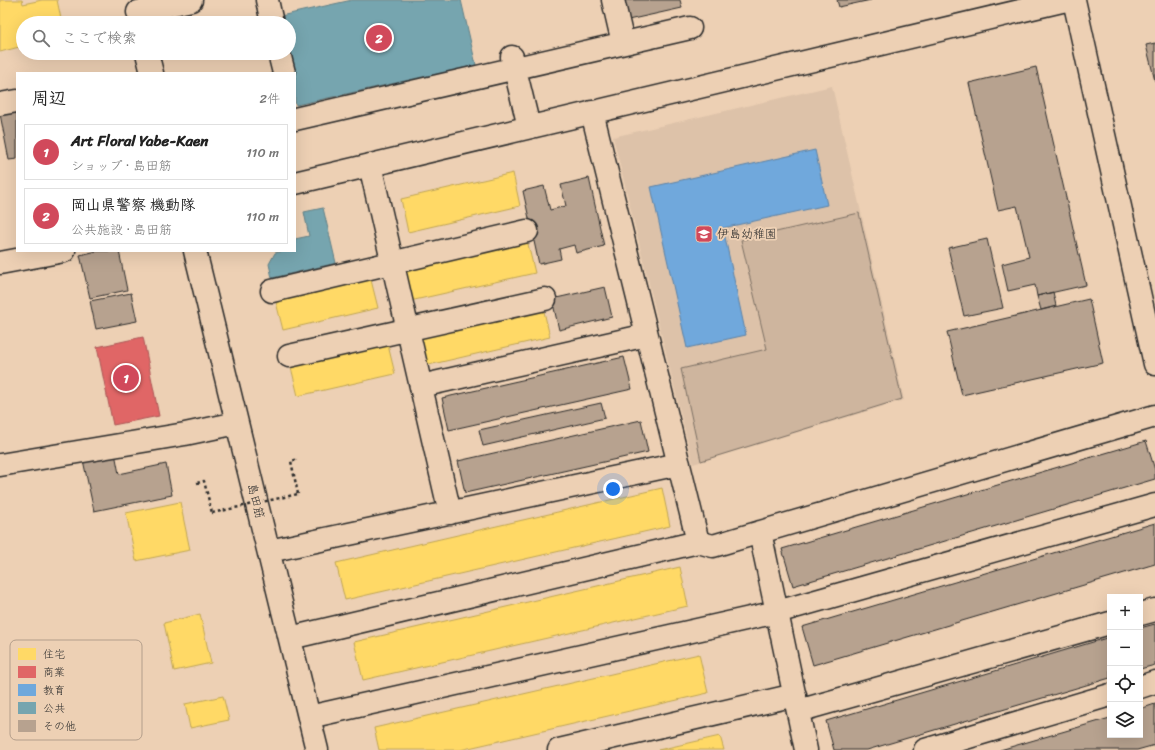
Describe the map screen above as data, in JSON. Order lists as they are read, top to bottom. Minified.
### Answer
{"streets":{"street":["島田筋"]},"places":{"school or university":["伊島幼稚園"]},"legend":["住宅","商業","教育","公共","その他"],"page":{"search":"ここで検索","pins":["2","1"],"heading":["周辺","2件"],"list":[{"mark":"1","name":"Art Floral Yabe-Kaen","note":"ショップ · 島田筋","value":"110 m"},{"mark":"2","name":"岡山県警察 機動隊","note":"公共施設 · 島田筋","value":"110 m"}],"map_buttons":["+","−"]}}
